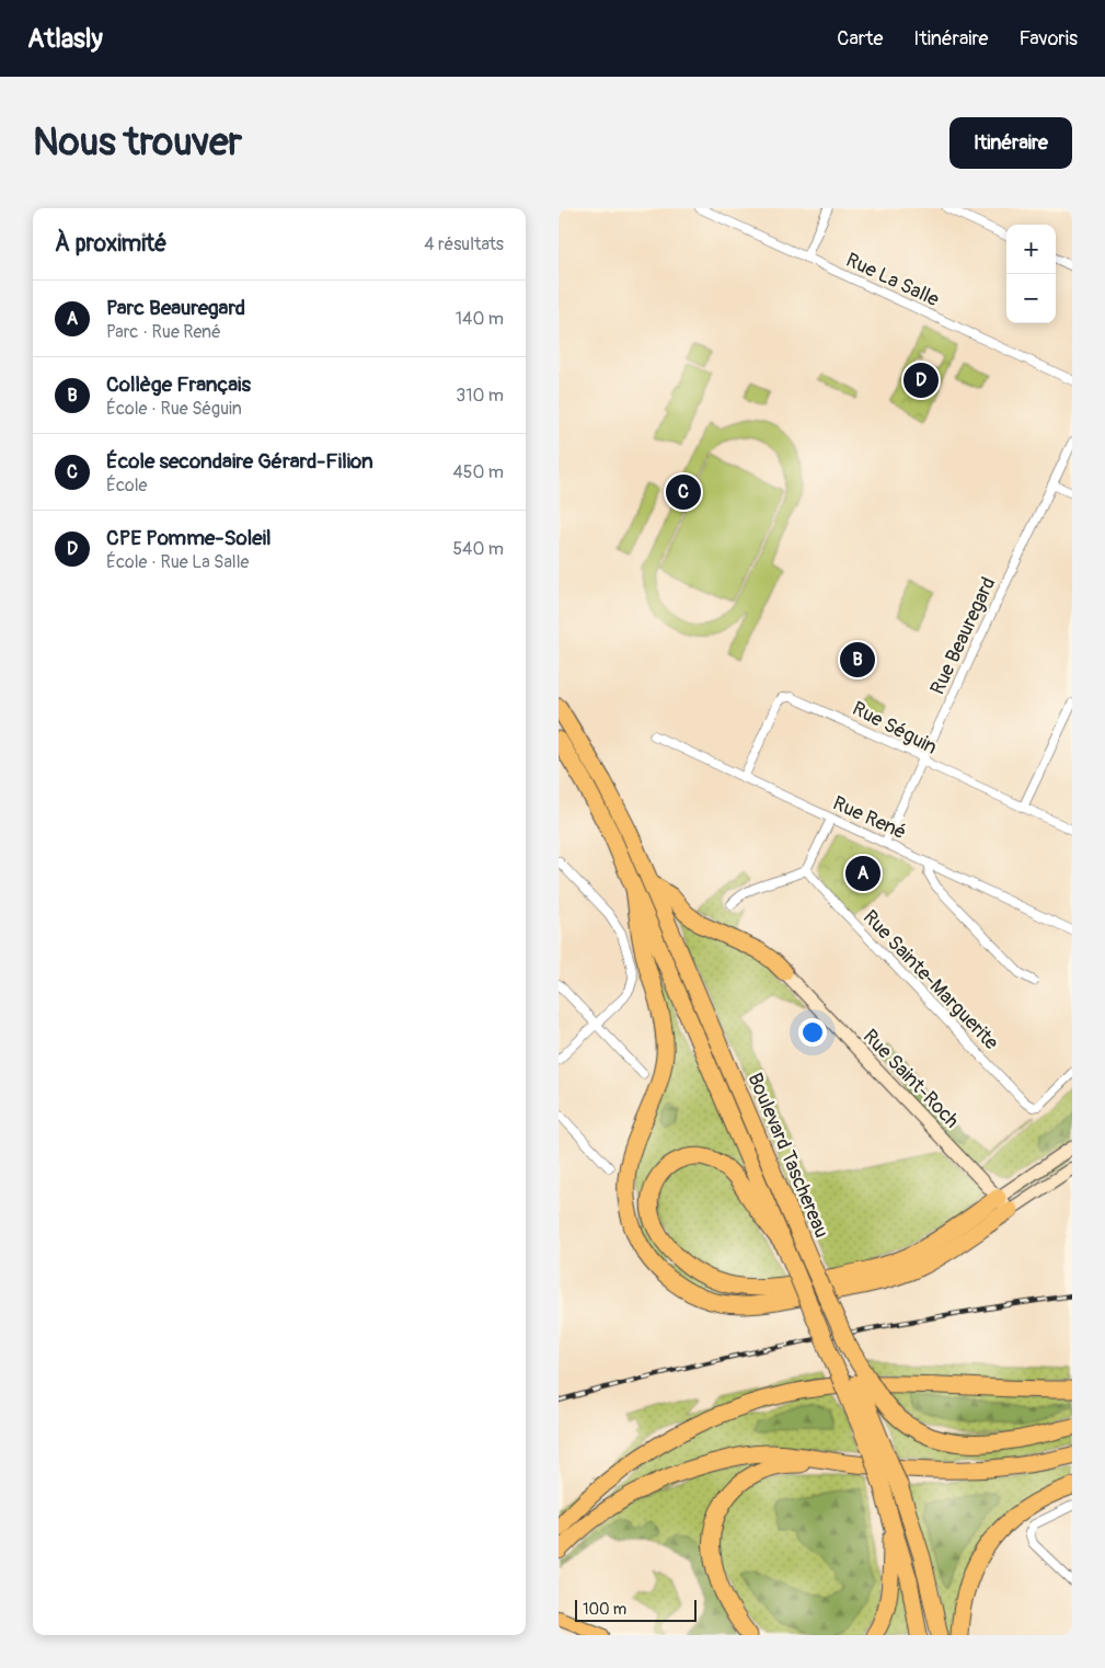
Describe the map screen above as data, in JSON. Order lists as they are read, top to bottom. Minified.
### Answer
{"streets":{"highway":["Boulevard Taschereau"],"main road":["Rue Saint-Roch"],"street":["Rue La Salle","Rue Beauregard","Rue Séguin","Rue René","Rue Sainte-Marguerite"]},"crossings":[["Rue Beauregard","Rue Séguin"],["Rue Beauregard","Rue René"],["Rue Séguin","Rue René"]],"scale_bar":"100 m","page":{"header":"Atlasly","nav":["Carte","Itinéraire","Favoris"],"buttons":"Itinéraire","title":"Nous trouver","heading":["À proximité","4 résultats"],"map_buttons":["+","−"],"list":[{"mark":"A","name":"Parc Beauregard","note":"Parc · Rue René","value":"140 m"},{"mark":"B","name":"Collège Français","note":"École · Rue Séguin","value":"310 m"},{"mark":"C","name":"École secondaire Gérard-Filion","note":"École","value":"450 m"},{"mark":"D","name":"CPE Pomme-Soleil","note":"École · Rue La Salle","value":"540 m"}],"pins":["D","C","B","A"],"scale":"100 m"}}
